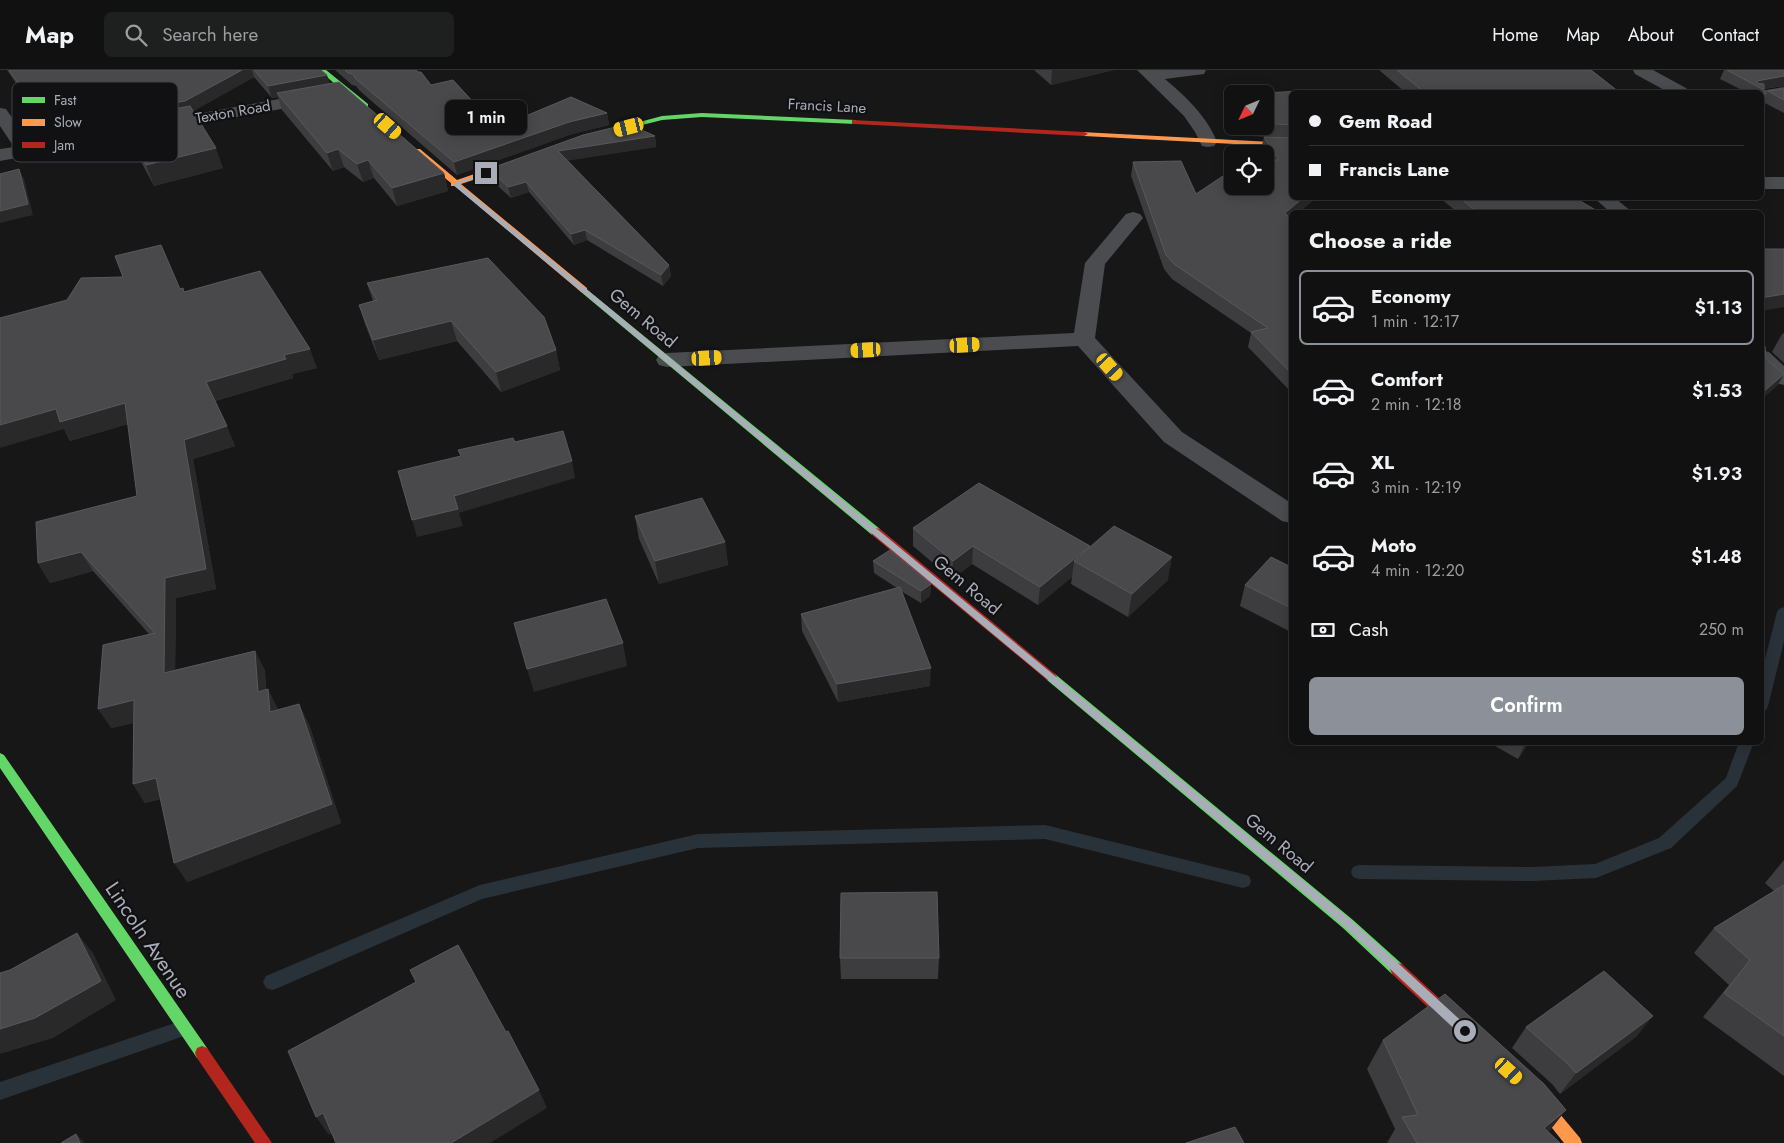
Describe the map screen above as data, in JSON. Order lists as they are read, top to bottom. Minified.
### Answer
{"streets":{"street":["Francis Lane","Texton Road","Gem Road","Lincoln Avenue"]},"legend":["Fast","Slow","Jam"],"north":"bottom left","page":{"header":"Map","search":"Search here","nav":["Home","Map","About","Contact"],"banner":["Gem Road","Francis Lane"],"bubble":"1 min","heading":"Choose a ride","list":[{"name":"Economy","note":"1 min · 12:17","value":"$1.13"},{"name":"Comfort","note":"2 min · 12:18","value":"$1.53"},{"name":"XL","note":"3 min · 12:19","value":"$1.93"},{"name":"Moto","note":"4 min · 12:20","value":"$1.48"}],"pay":["Cash","250 m"],"buttons":"Confirm"}}
